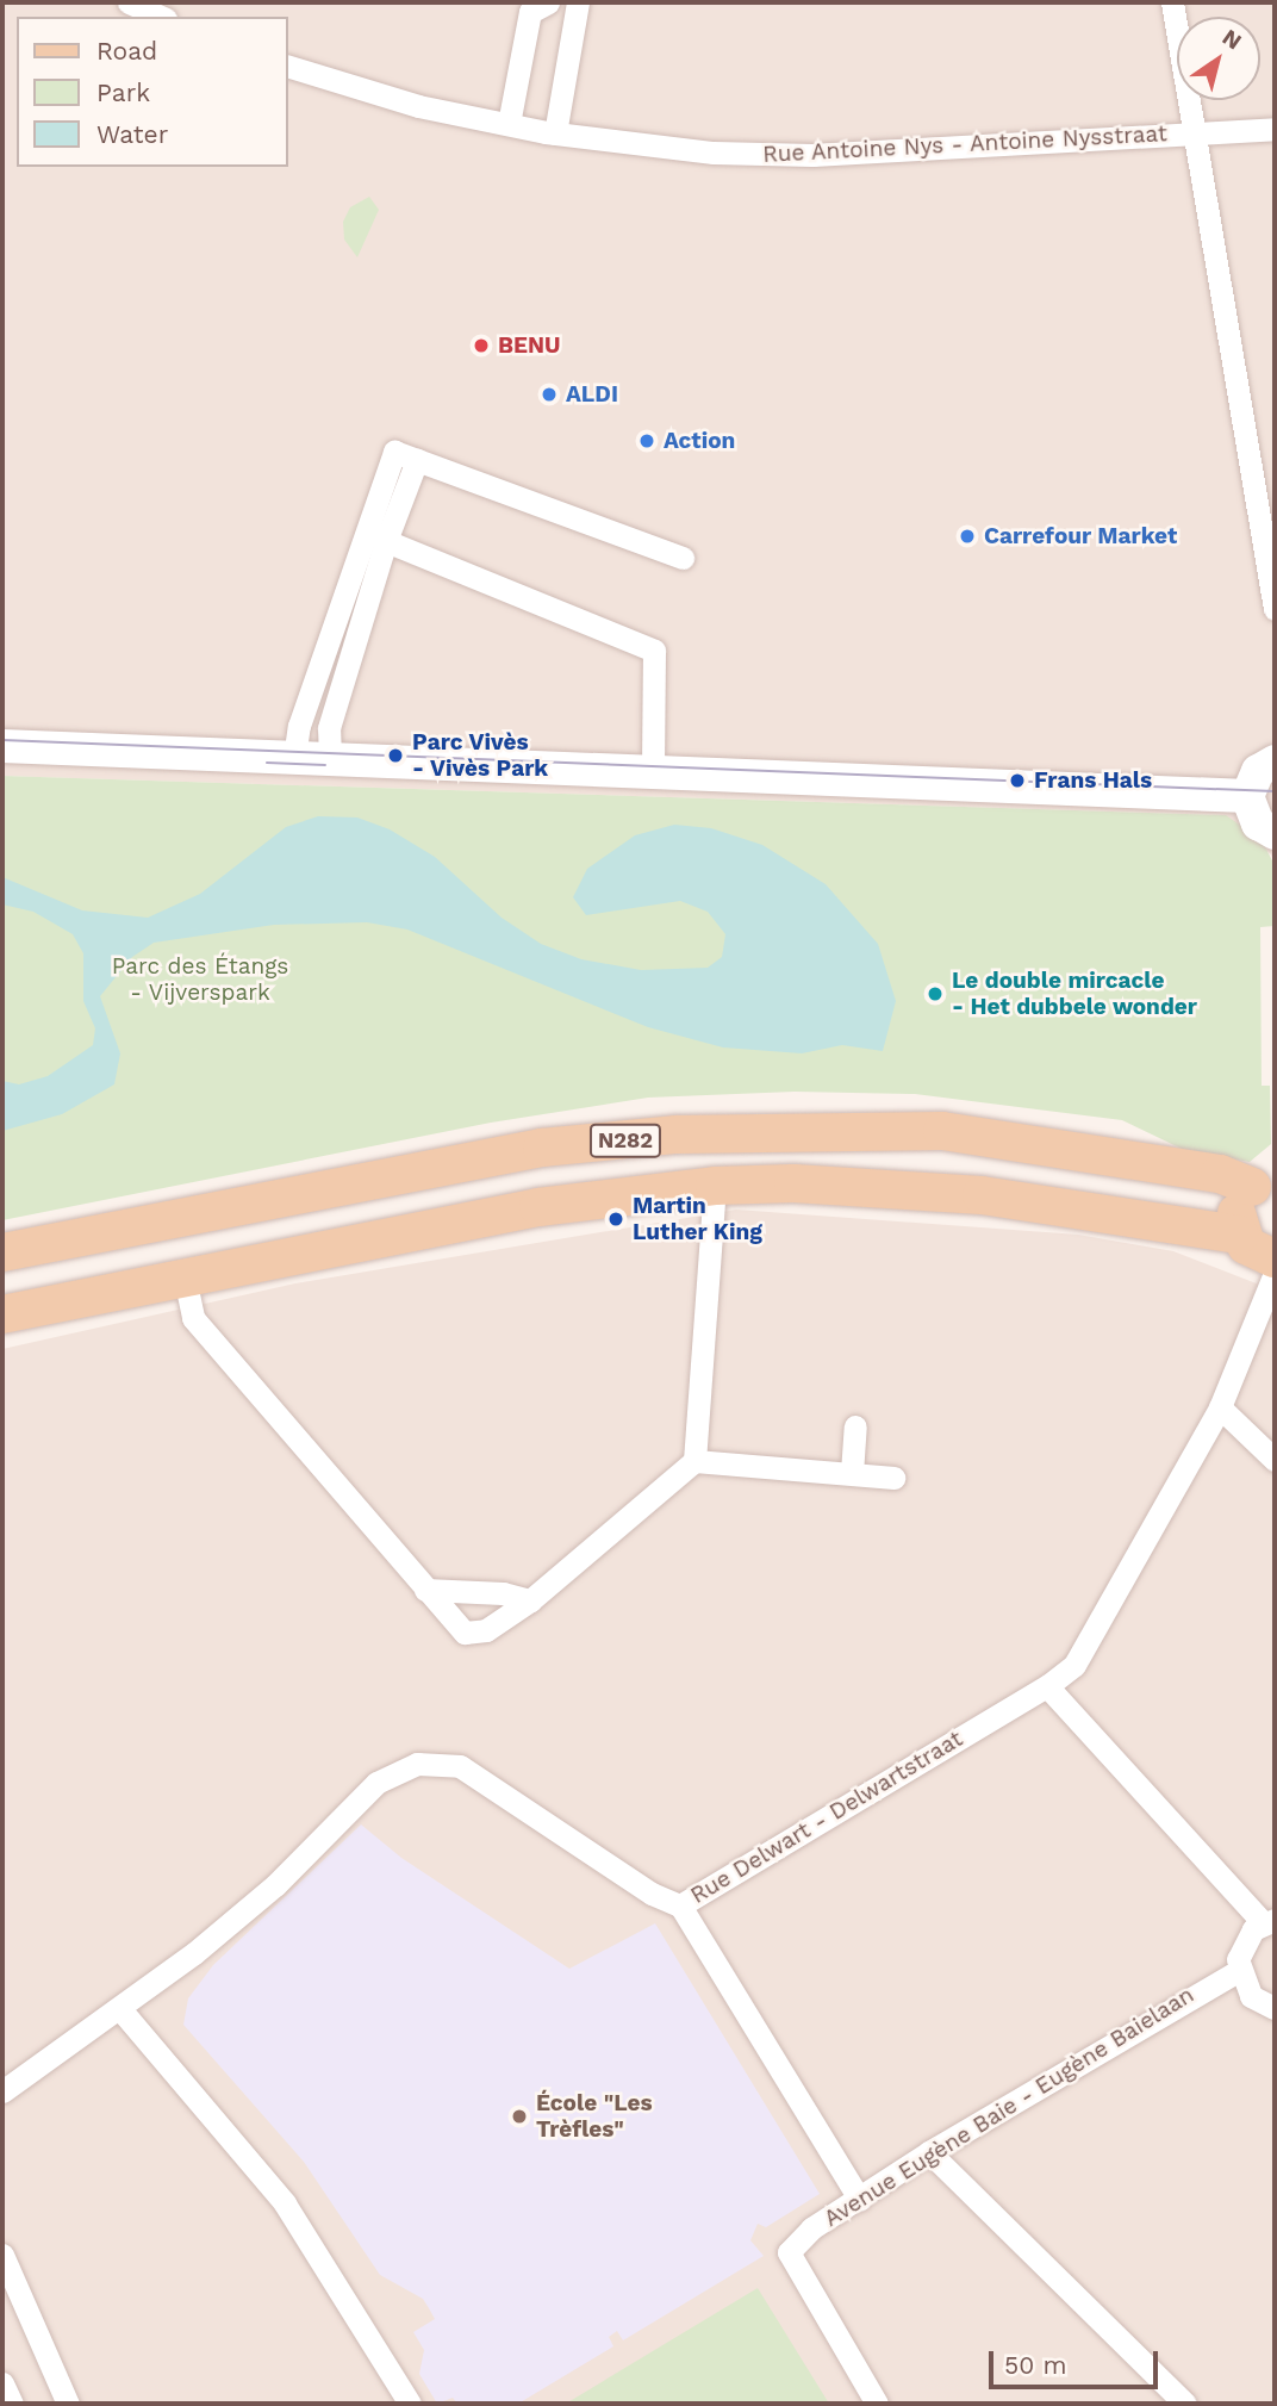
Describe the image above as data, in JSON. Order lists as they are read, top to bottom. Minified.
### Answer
{"streets":{"main road":["N282"],"street":["Rue Antoine Nys - Antoine Nysstraat","Rue Delwart - Delwartstraat","Avenue Eugène Baie - Eugène Baielaan"]},"parks":["Parc des Étangs - Vijverspark"],"places":["BENU","ALDI","Action","Carrefour Market","Parc Vivès - Vivès Park","Frans Hals","Le double mircacle - Het dubbele wonder","Martin Luther King","École \"Les Trèfles\""],"legend":["Road","Park","Water"],"scale_bar":"50 m","north":"top right"}
